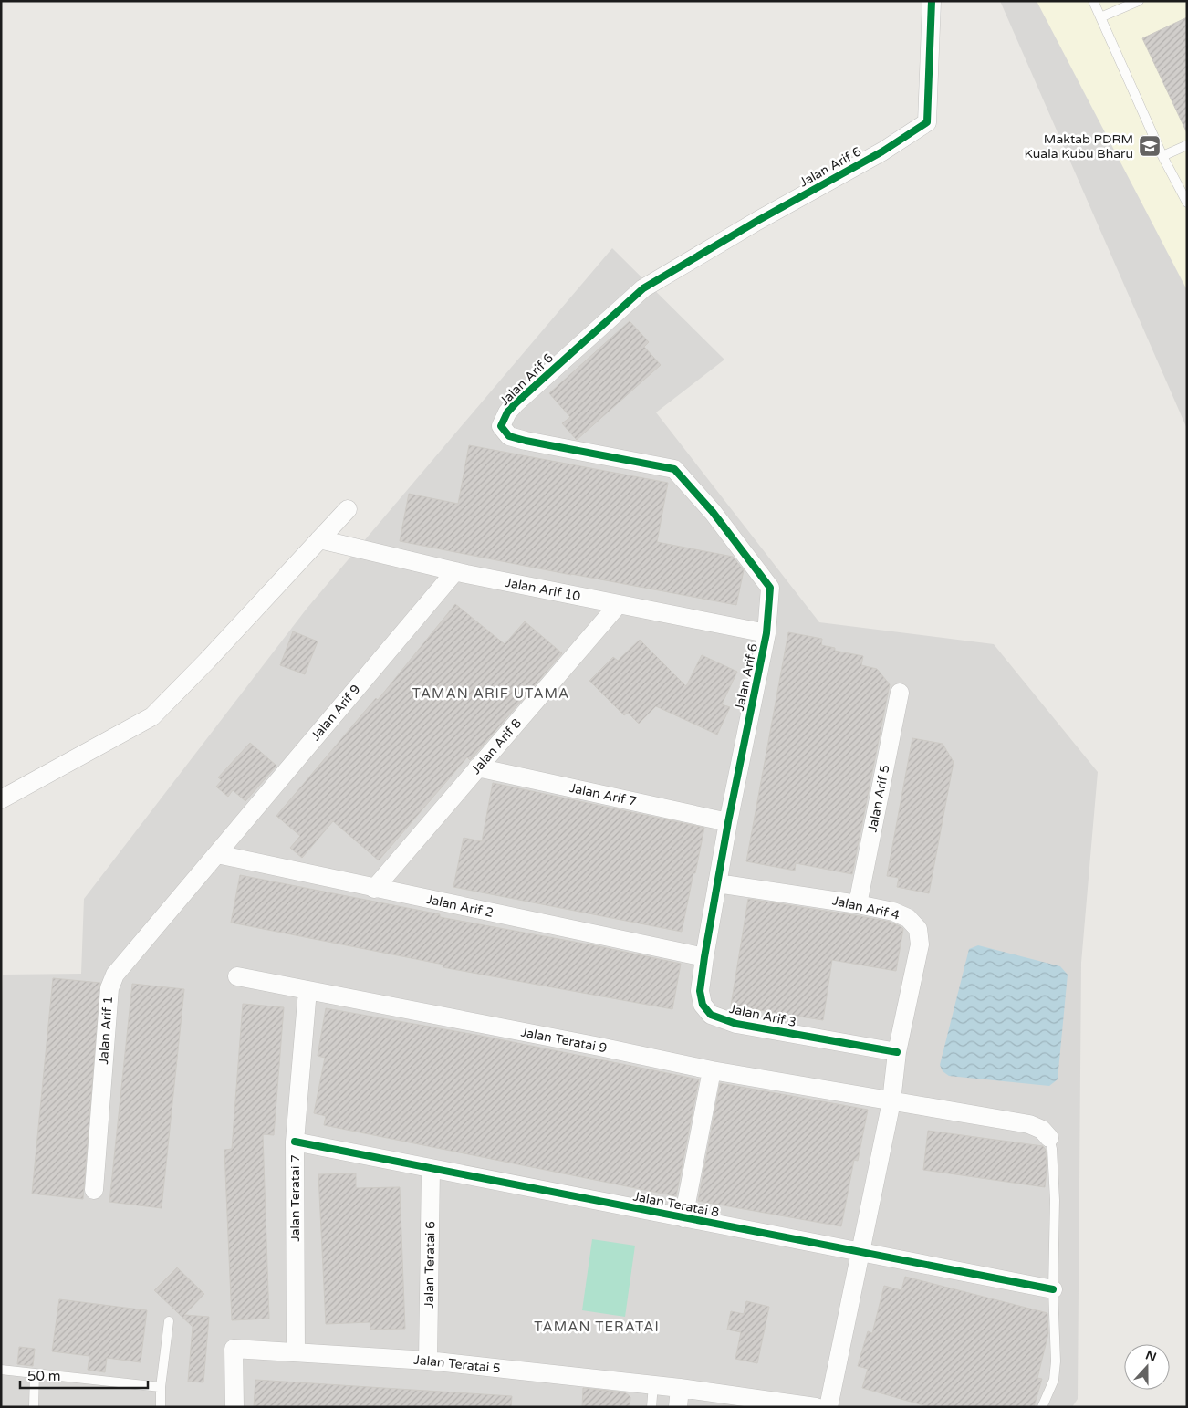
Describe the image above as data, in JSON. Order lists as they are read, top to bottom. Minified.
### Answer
{"streets":{"street":["Jalan Arif 6","Jalan Arif 10","Jalan Arif 9","Jalan Arif 8","Jalan Arif 7","Jalan Arif 5","Jalan Arif 2","Jalan Arif 4","Jalan Arif 3","Jalan Arif 1","Jalan Teratai 9","Jalan Teratai 7","Jalan Teratai 8","Jalan Teratai 6","Jalan Teratai 5"]},"crossings":[["Jalan Arif 6","Jalan Arif 10"],["Jalan Arif 6","Jalan Arif 7"],["Jalan Arif 6","Jalan Arif 3"],["Jalan Arif 10","Jalan Arif 9"],["Jalan Arif 10","Jalan Arif 8"],["Jalan Arif 9","Jalan Arif 2"],["Jalan Arif 9","Jalan Arif 1"],["Jalan Arif 8","Jalan Arif 7"],["Jalan Arif 8","Jalan Arif 2"],["Jalan Arif 7","Jalan Arif 3"],["Jalan Arif 5","Jalan Arif 4"],["Jalan Arif 2","Jalan Arif 3"],["Jalan Arif 2","Jalan Arif 1"],["Jalan Arif 4","Jalan Arif 3"],["Jalan Arif 4","Jalan Teratai 9"],["Jalan Arif 4","Jalan Teratai 8"],["Jalan Teratai 9","Jalan Teratai 7"],["Jalan Teratai 7","Jalan Teratai 8"],["Jalan Teratai 7","Jalan Teratai 5"],["Jalan Teratai 8","Jalan Teratai 6"],["Jalan Teratai 6","Jalan Teratai 5"]],"districts":["TAMAN ARIF UTAMA","TAMAN TERATAI"],"places":{"school or university":["Maktab PDRM Kuala Kubu Bharu"]},"scale_bar":"50 m","north":"top"}
